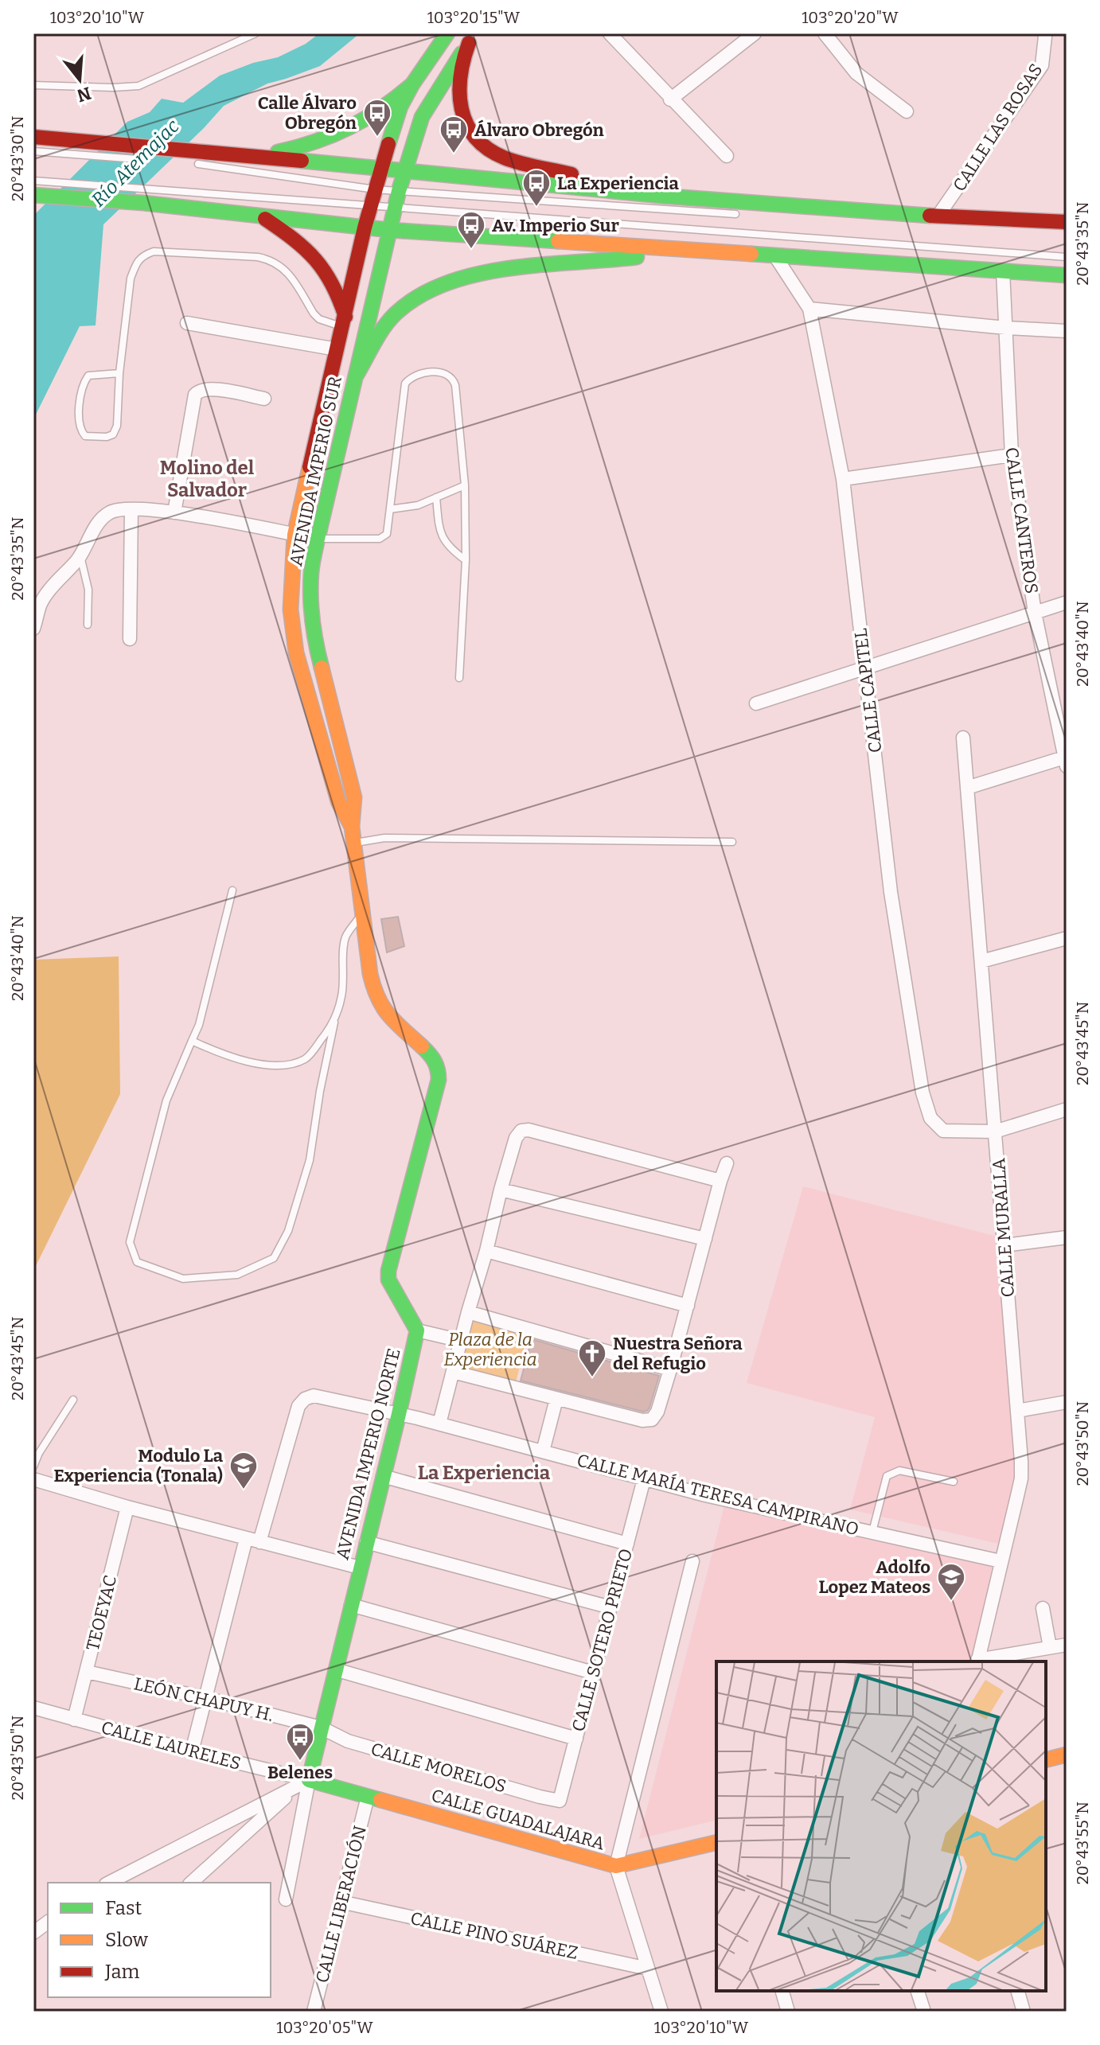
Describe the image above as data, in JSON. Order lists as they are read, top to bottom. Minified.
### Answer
{"streets":{"main road":["AVENIDA IMPERIO SUR","AVENIDA IMPERIO NORTE","CALLE GUADALAJARA"],"street":["CALLE LAS ROSAS","CALLE CANTEROS","CALLE CAPITEL","CALLE MURALLA","CALLE MARÍA TERESA CAMPIRANO","TEOEYAC","CALLE SOTERO PRIETO","LEÓN CHAPUY H.","CALLE LAURELES","CALLE MORELOS","CALLE LIBERACIÓN","CALLE PINO SUÁREZ"]},"crossings":[["AVENIDA IMPERIO SUR","AVENIDA IMPERIO NORTE"],["CALLE CAPITEL","CALLE MURALLA"],["CALLE MURALLA","CALLE MARÍA TERESA CAMPIRANO"],["AVENIDA IMPERIO NORTE","CALLE MARÍA TERESA CAMPIRANO"],["AVENIDA IMPERIO NORTE","LEÓN CHAPUY H."],["AVENIDA IMPERIO NORTE","CALLE LAURELES"],["AVENIDA IMPERIO NORTE","CALLE MORELOS"],["AVENIDA IMPERIO NORTE","CALLE GUADALAJARA"],["CALLE MARÍA TERESA CAMPIRANO","CALLE SOTERO PRIETO"],["TEOEYAC","LEÓN CHAPUY H."],["TEOEYAC","CALLE LAURELES"],["CALLE SOTERO PRIETO","CALLE MORELOS"],["LEÓN CHAPUY H.","CALLE MORELOS"],["CALLE LAURELES","CALLE GUADALAJARA"],["CALLE GUADALAJARA","CALLE LIBERACIÓN"],["CALLE LIBERACIÓN","CALLE PINO SUÁREZ"]],"districts":["Molino del Salvador","La Experiencia"],"water":["Río Atemajac"],"parks":["Plaza de la Experiencia"],"places":{"bus stop":["Calle Álvaro Obregón","Álvaro Obregón","La Experiencia","Av. Imperio Sur","Belenes"],"church":["Nuestra Señora del Refugio"],"school or university":["Modulo La Experiencia (Tonala)","Adolfo Lopez Mateos"]},"legend":["Fast","Slow","Jam"],"north":"bottom","coordinates":["103°20'10\"W","103°20'15\"W","103°20'20\"W","20°43'30\"N","20°43'35\"N","20°43'40\"N","20°43'45\"N","20°43'50\"N","20°43'55\"N","103°20'05\"W"]}
